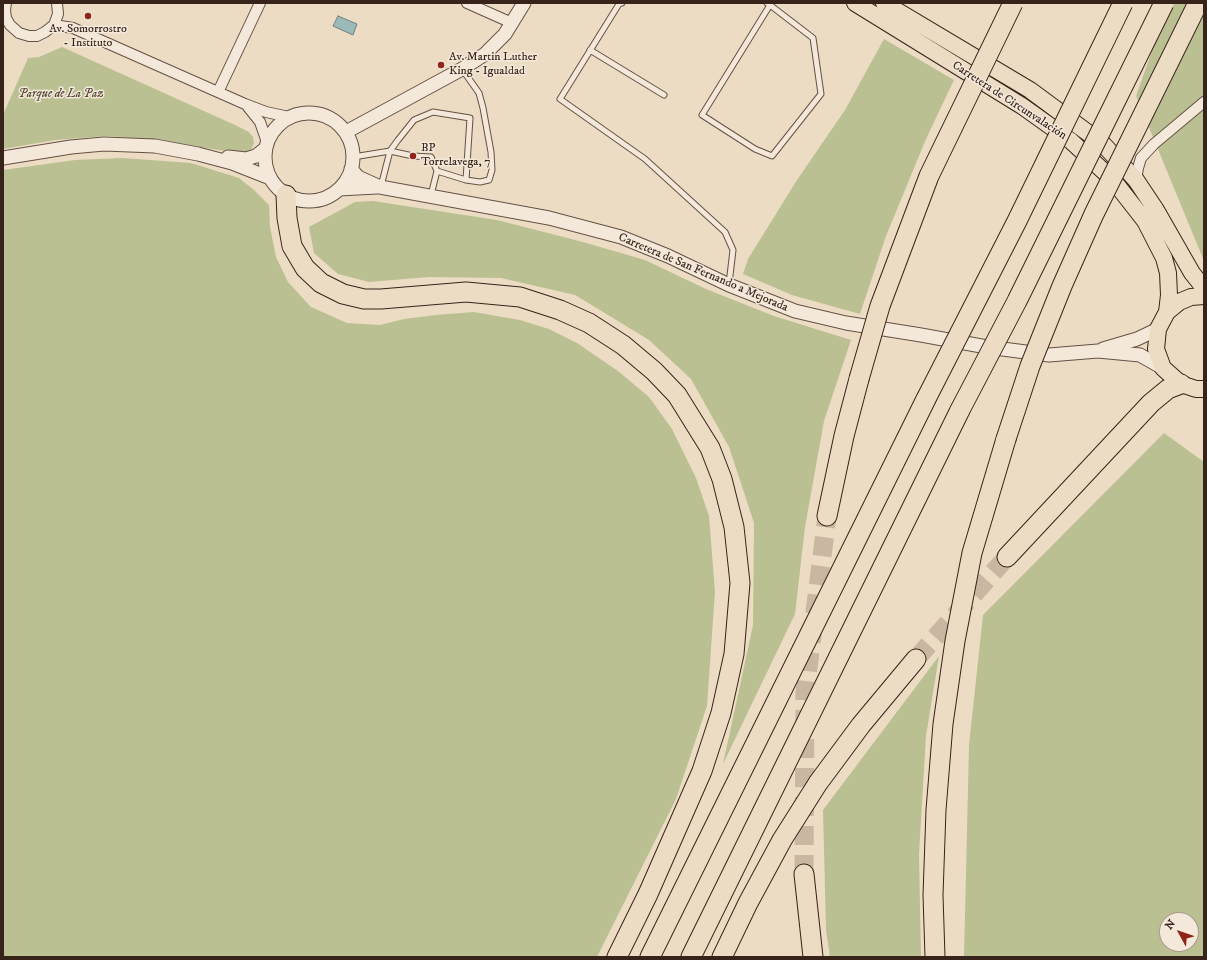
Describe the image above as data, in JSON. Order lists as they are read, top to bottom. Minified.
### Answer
{"streets":{"main road":["Carretera de Circunvalación"],"street":["Carretera de San Fernando a Mejorada"]},"parks":["Parque de La Paz"],"places":["Av. Somorrostro - Instituto","Av. Martin Luther King - Igualdad","BP Torrelavega, 7"],"north":"top left"}
